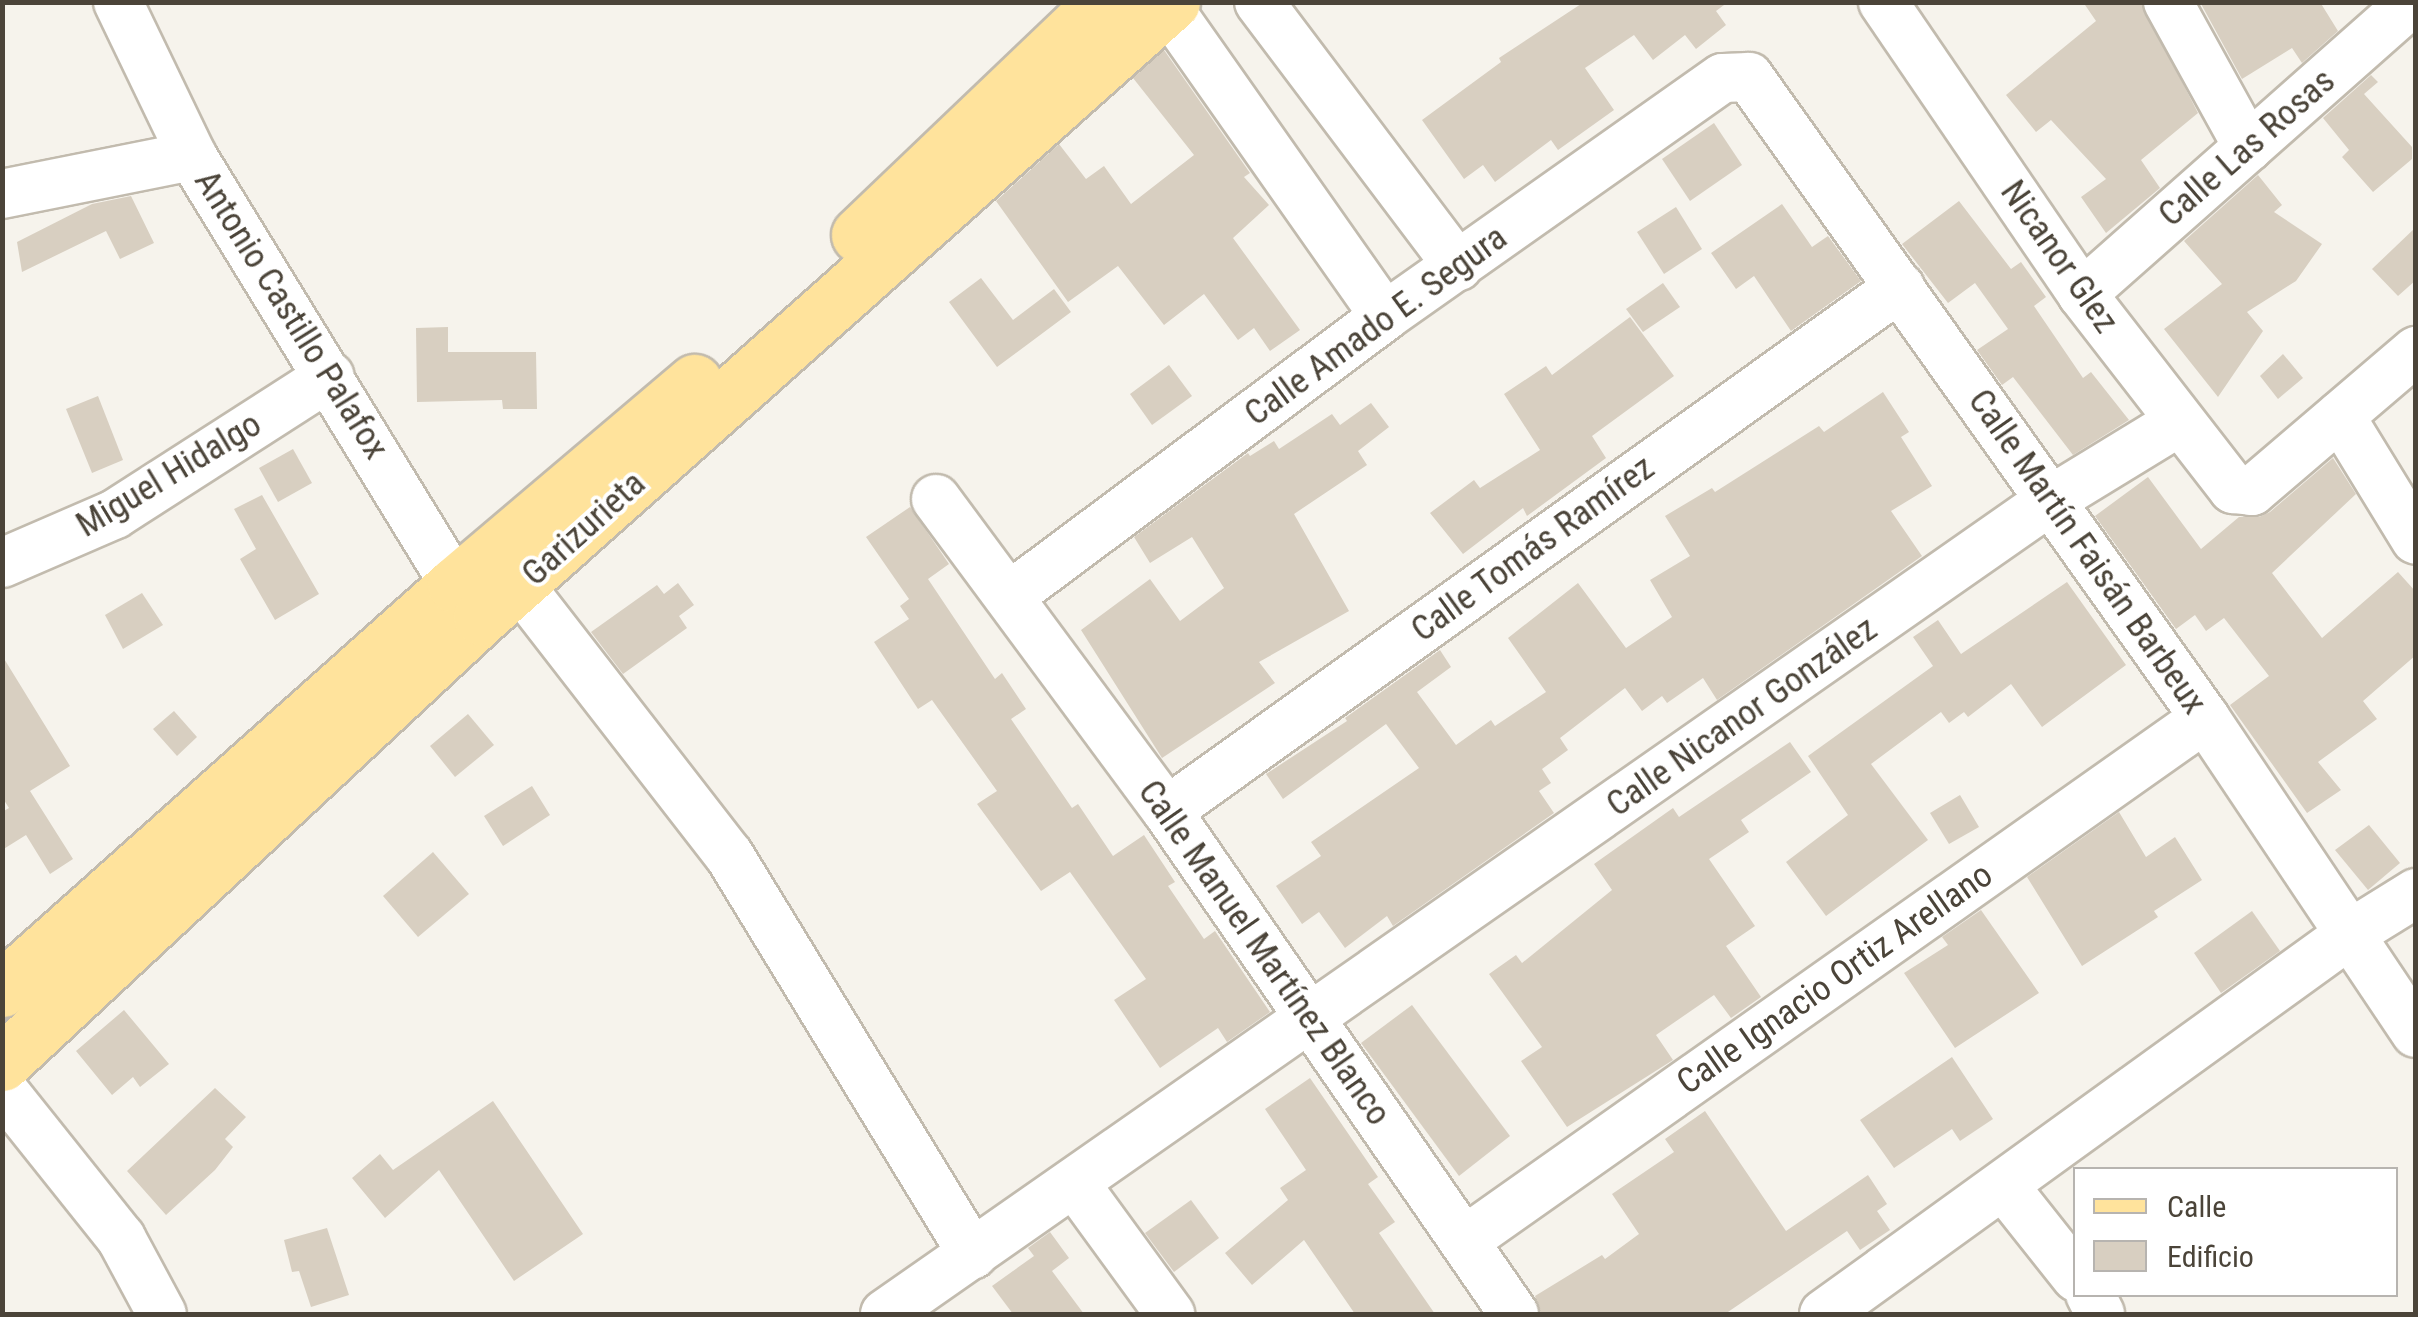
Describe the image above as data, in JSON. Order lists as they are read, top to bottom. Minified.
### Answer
{"streets":{"main road":["Garizurieta"],"street":["Calle Las Rosas","Nicanor Glez","Antonio Castillo Palafox","Calle Amado E. Segura","Miguel Hidalgo","Calle Tomás Ramírez","Calle Martín Faisán Barbeux","Calle Nicanor González","Calle Manuel Martínez Blanco","Calle Ignacio Ortiz Arellano"]},"crossings":[["Calle Las Rosas","Nicanor Glez"],["Nicanor Glez","Calle Nicanor González"],["Antonio Castillo Palafox","Miguel Hidalgo"],["Antonio Castillo Palafox","Garizurieta"],["Antonio Castillo Palafox","Calle Nicanor González"],["Calle Amado E. Segura","Calle Martín Faisán Barbeux"],["Calle Amado E. Segura","Calle Manuel Martínez Blanco"],["Calle Tomás Ramírez","Calle Martín Faisán Barbeux"],["Calle Tomás Ramírez","Calle Manuel Martínez Blanco"],["Calle Martín Faisán Barbeux","Calle Nicanor González"],["Calle Martín Faisán Barbeux","Calle Ignacio Ortiz Arellano"],["Calle Nicanor González","Calle Manuel Martínez Blanco"],["Calle Manuel Martínez Blanco","Calle Ignacio Ortiz Arellano"]],"legend":["Calle","Edificio"]}
